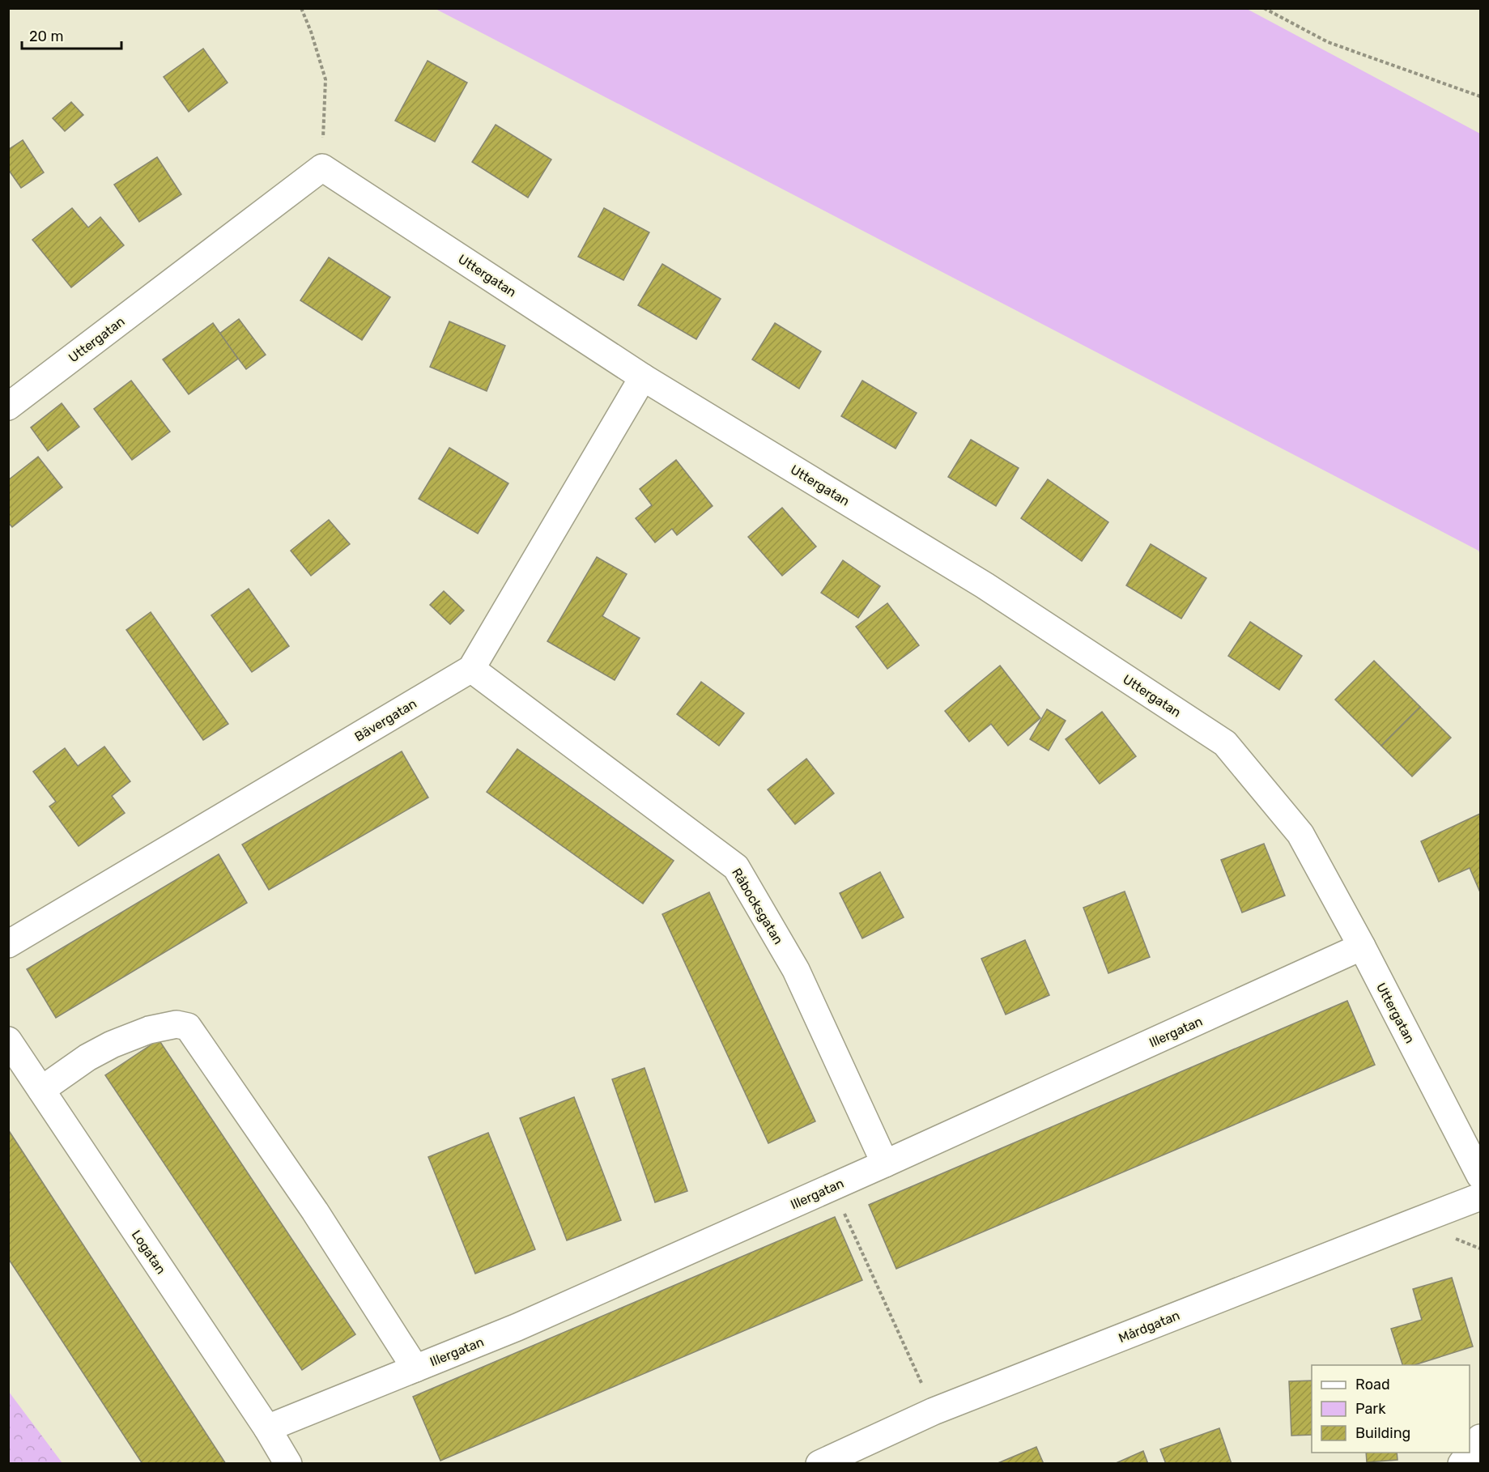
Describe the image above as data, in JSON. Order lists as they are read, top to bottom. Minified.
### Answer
{"streets":{"street":["Uttergatan","Bävergatan","Råbocksgatan","Illergatan","Logatan","Mårdgatan"]},"crossings":[["Uttergatan","Bävergatan"],["Uttergatan","Illergatan"],["Bävergatan","Råbocksgatan"],["Råbocksgatan","Illergatan"],["Illergatan","Logatan"]],"legend":["Road","Park","Building"],"scale_bar":"20 m"}
